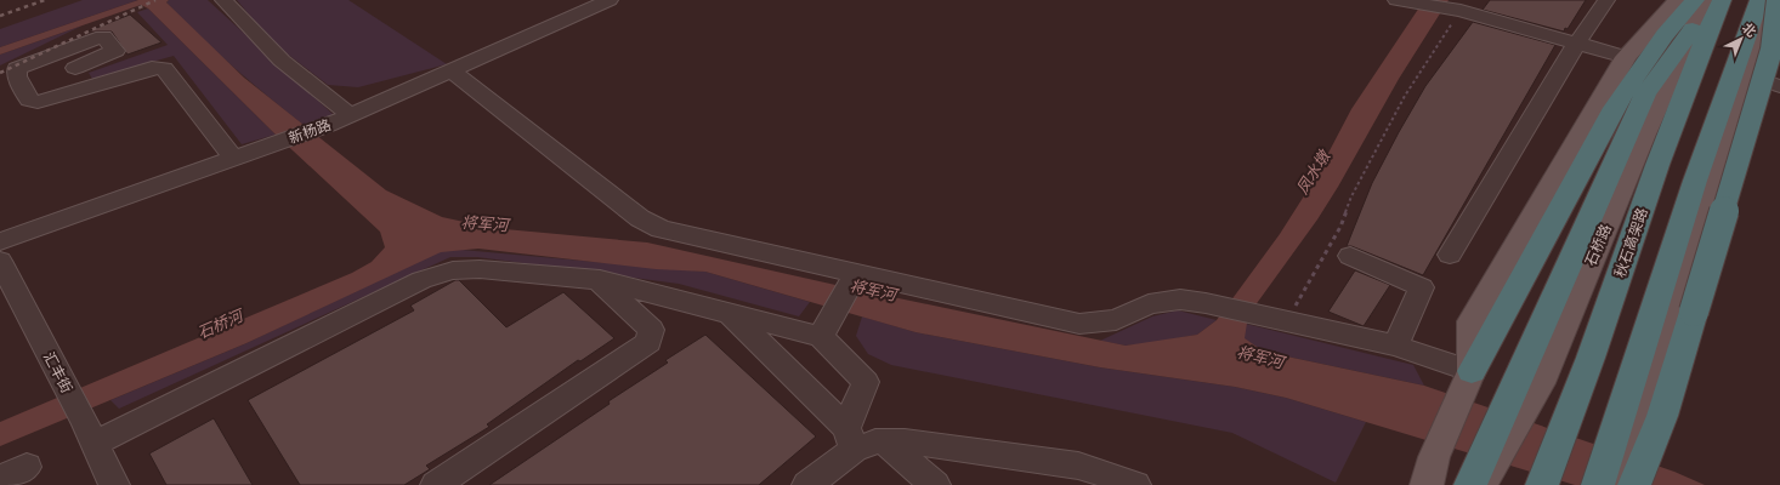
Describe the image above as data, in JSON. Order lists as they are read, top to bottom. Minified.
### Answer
{"streets":{"highway":["秋石高架路"],"main road":["石桥路"],"street":["新杨路","汇丰街"]},"water":["凤水墩","将军河","石桥河"],"north":"top right"}
